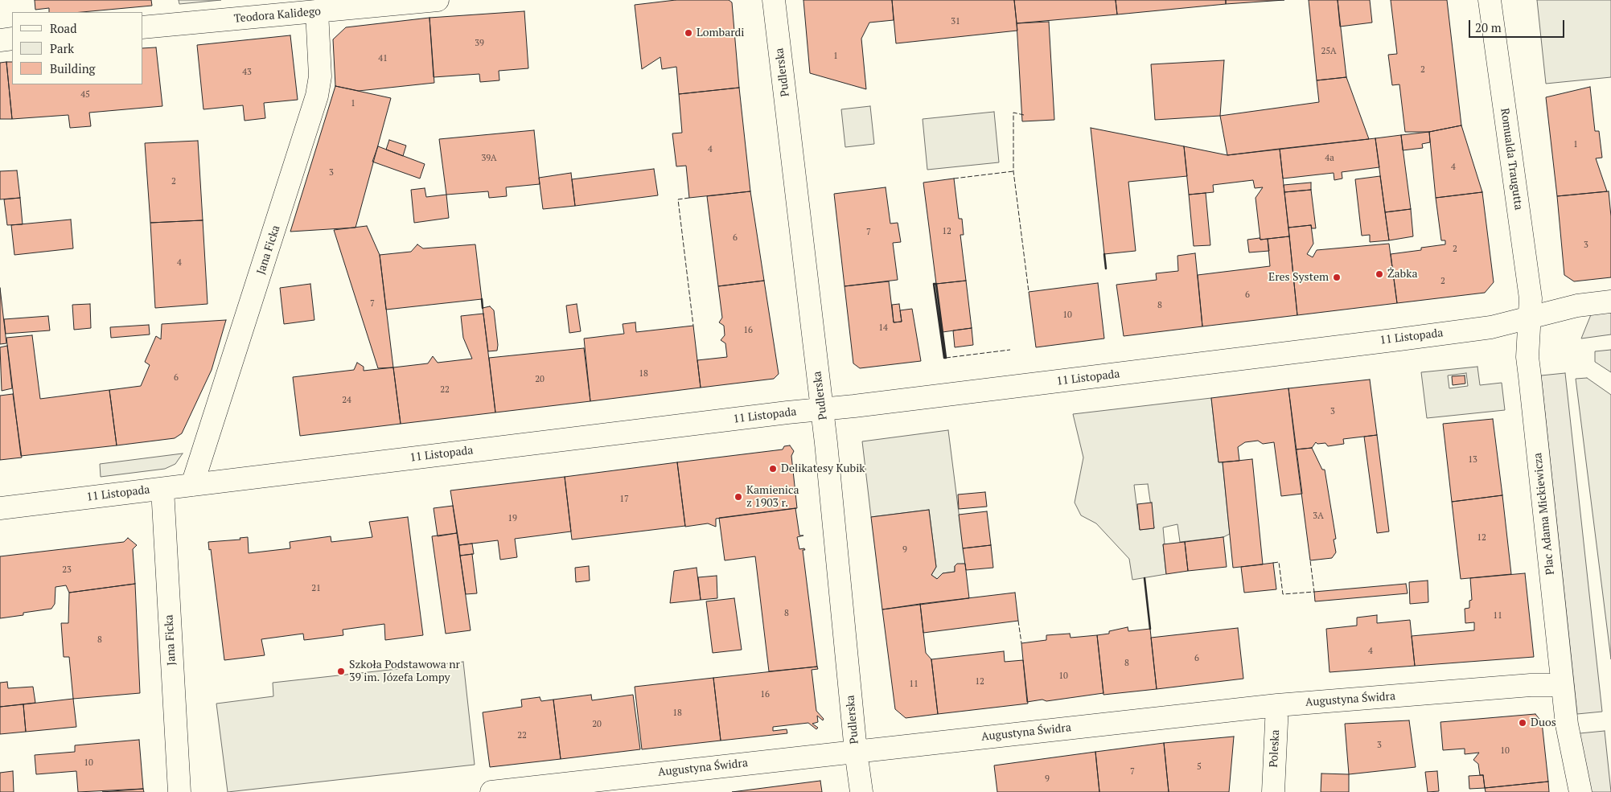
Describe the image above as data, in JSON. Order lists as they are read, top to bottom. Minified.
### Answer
{"streets":{"street":["Teodora Kalidego","Pudlerska","Romualda Traugutta","Jana Ficka","11 Listopada","Plac Adama Mickiewicza","Augustyna Świdra","Poleska"]},"crossings":[["Teodora Kalidego","Jana Ficka"],["Pudlerska","11 Listopada"],["Pudlerska","Augustyna Świdra"],["Romualda Traugutta","11 Listopada"],["Romualda Traugutta","Plac Adama Mickiewicza"],["Jana Ficka","11 Listopada"],["11 Listopada","Plac Adama Mickiewicza"],["Plac Adama Mickiewicza","Augustyna Świdra"],["Augustyna Świdra","Poleska"]],"places":["Lombardi","Żabka","Eres System","Delikatesy Kubik","Kamienica z 1903 r.","Szkoła Podstawowa nr 39 im. Józefa Lompy","Duos"],"house_numbers":["31","39","25A","1","41","2","43","45","1","1","4","39A","4a","4","3","2","12","7","6","3","2","4","2","6","7","8","10","14","16","18","6","20","22","24","3","13","17","3A","19","12","9","23","21","8","11","8","4","6","8","10","12","11","16","18","20","22","3","10","10","5","7","9"],"legend":["Road","Park","Building"],"scale_bar":"20 m"}
